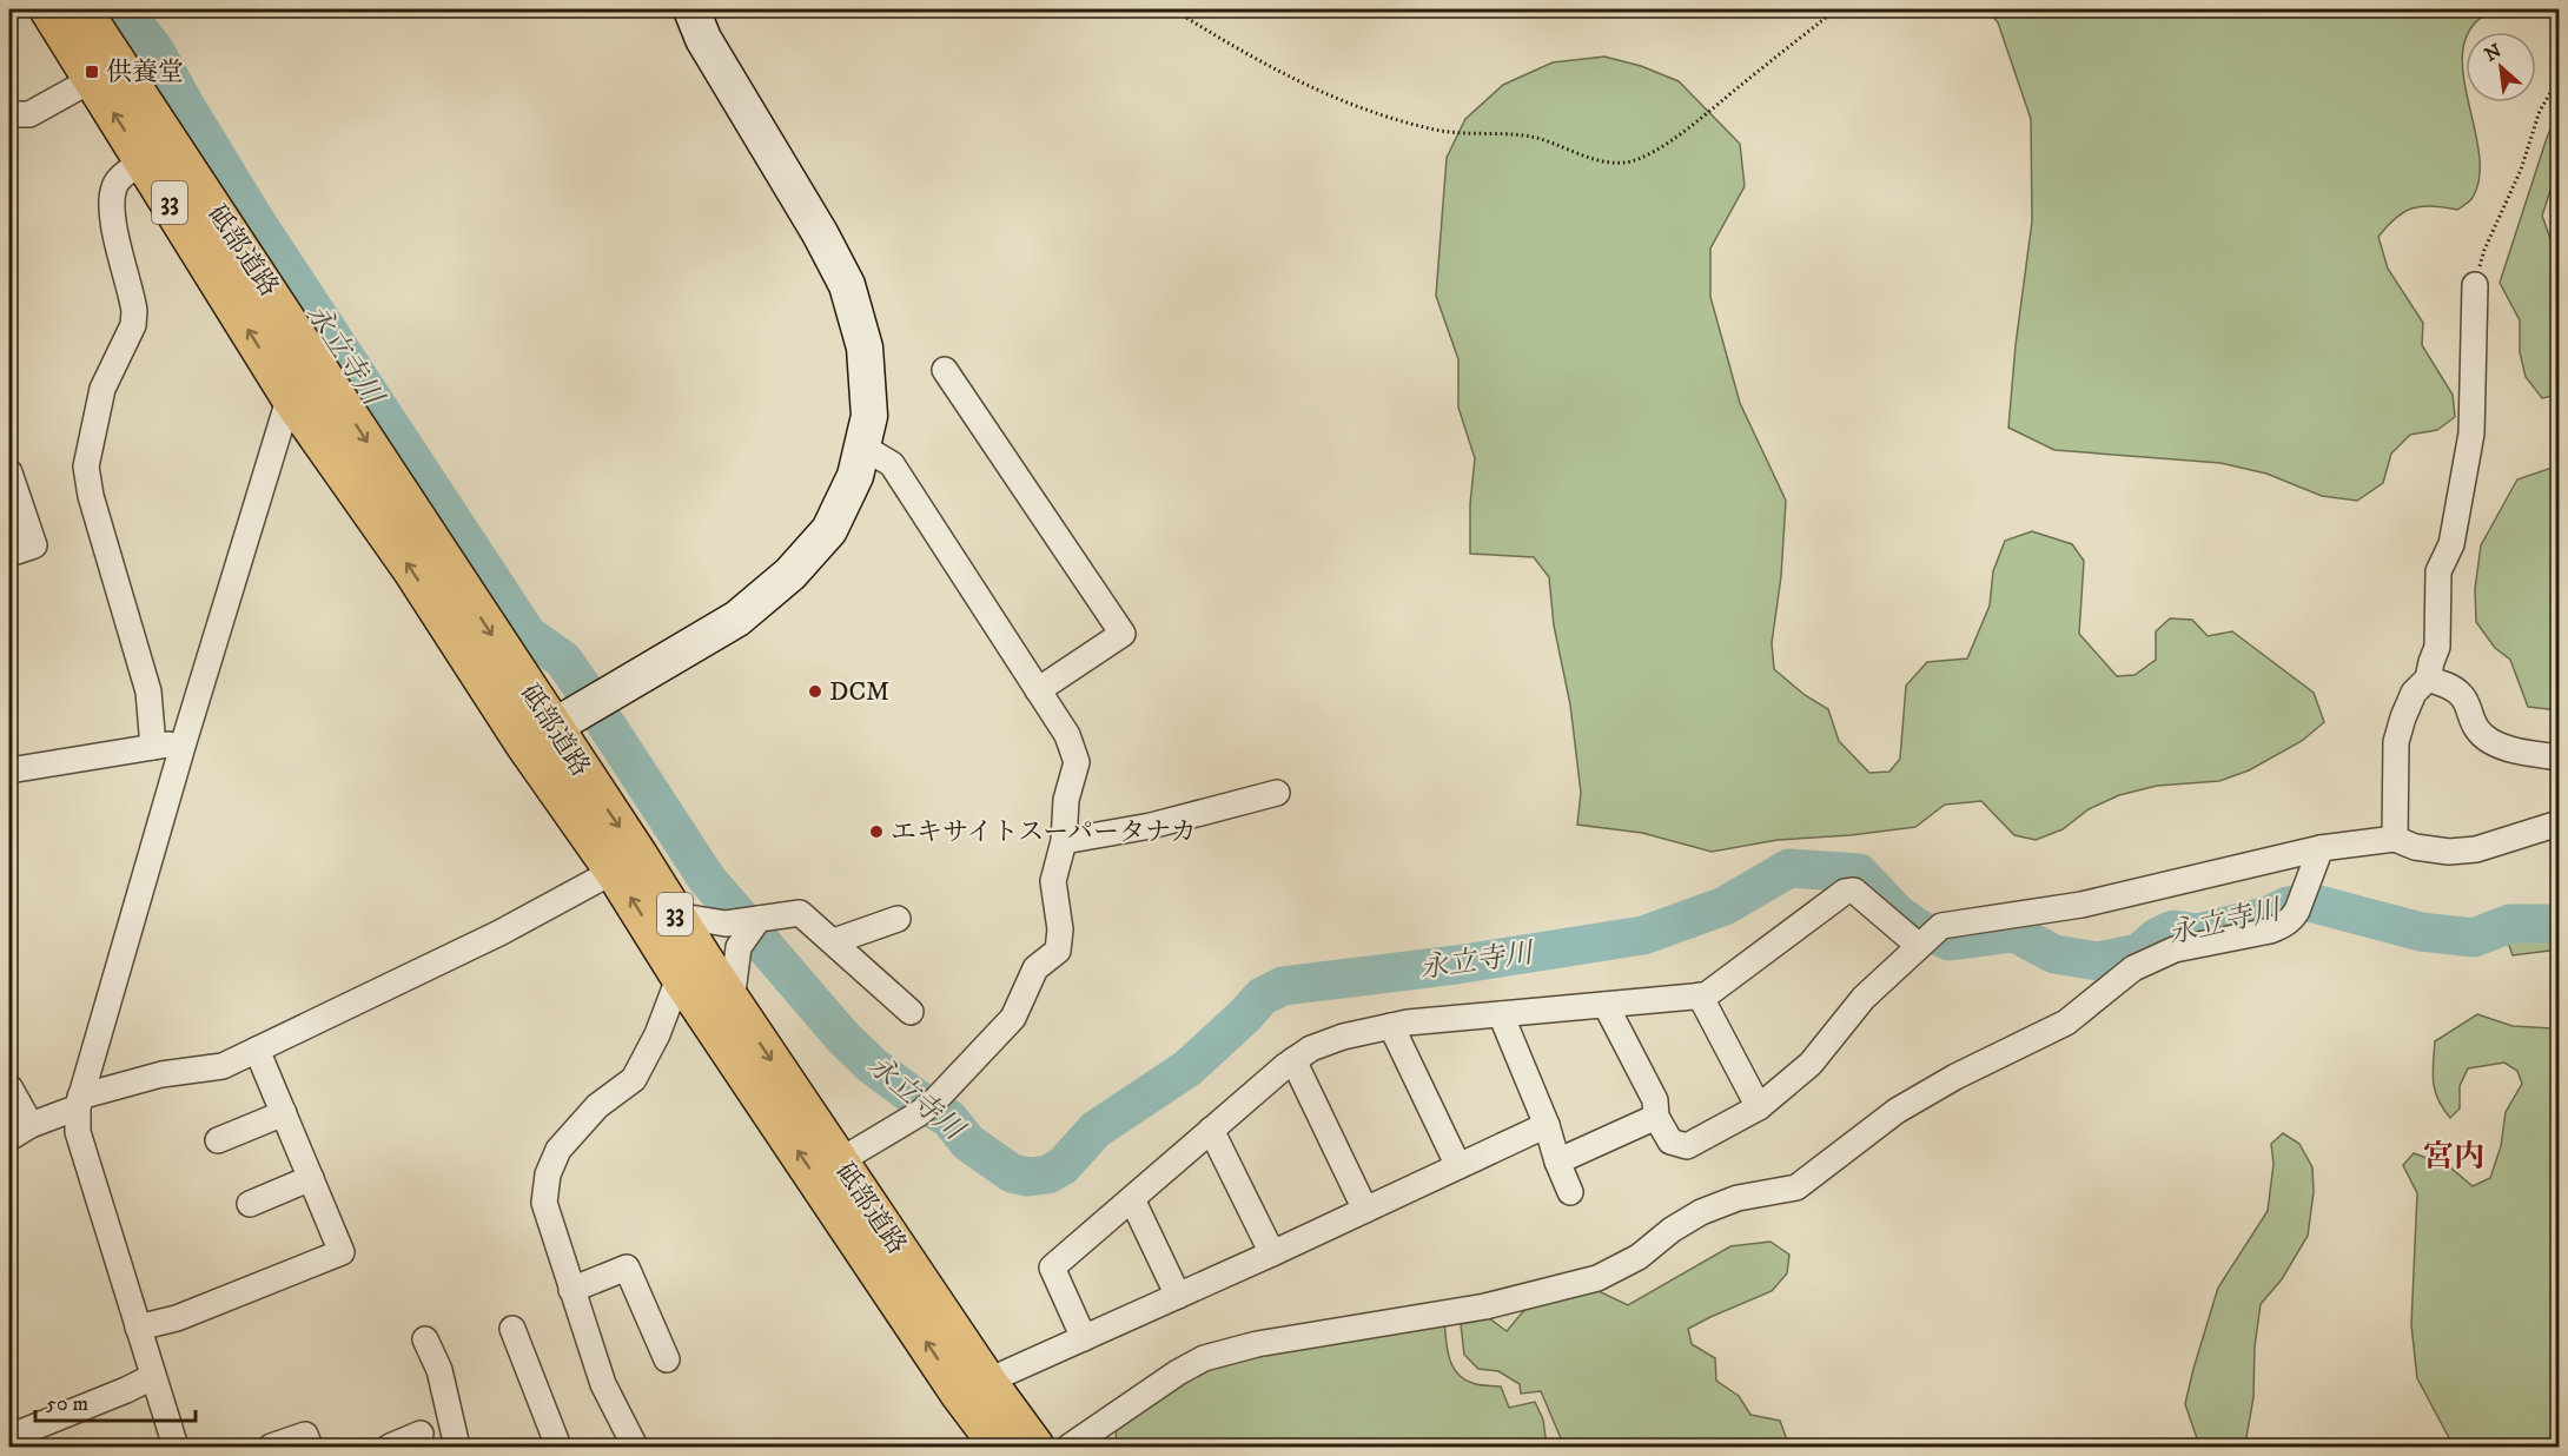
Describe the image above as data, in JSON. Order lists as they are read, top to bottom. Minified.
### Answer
{"streets":{"highway":["33","砥部道路"]},"districts":["宮内"],"water":["永立寺川"],"places":{"transit":["供養堂"],"other":["DCM","エキサイトスーパータナカ"]},"scale_bar":"50 m","north":"top left"}
